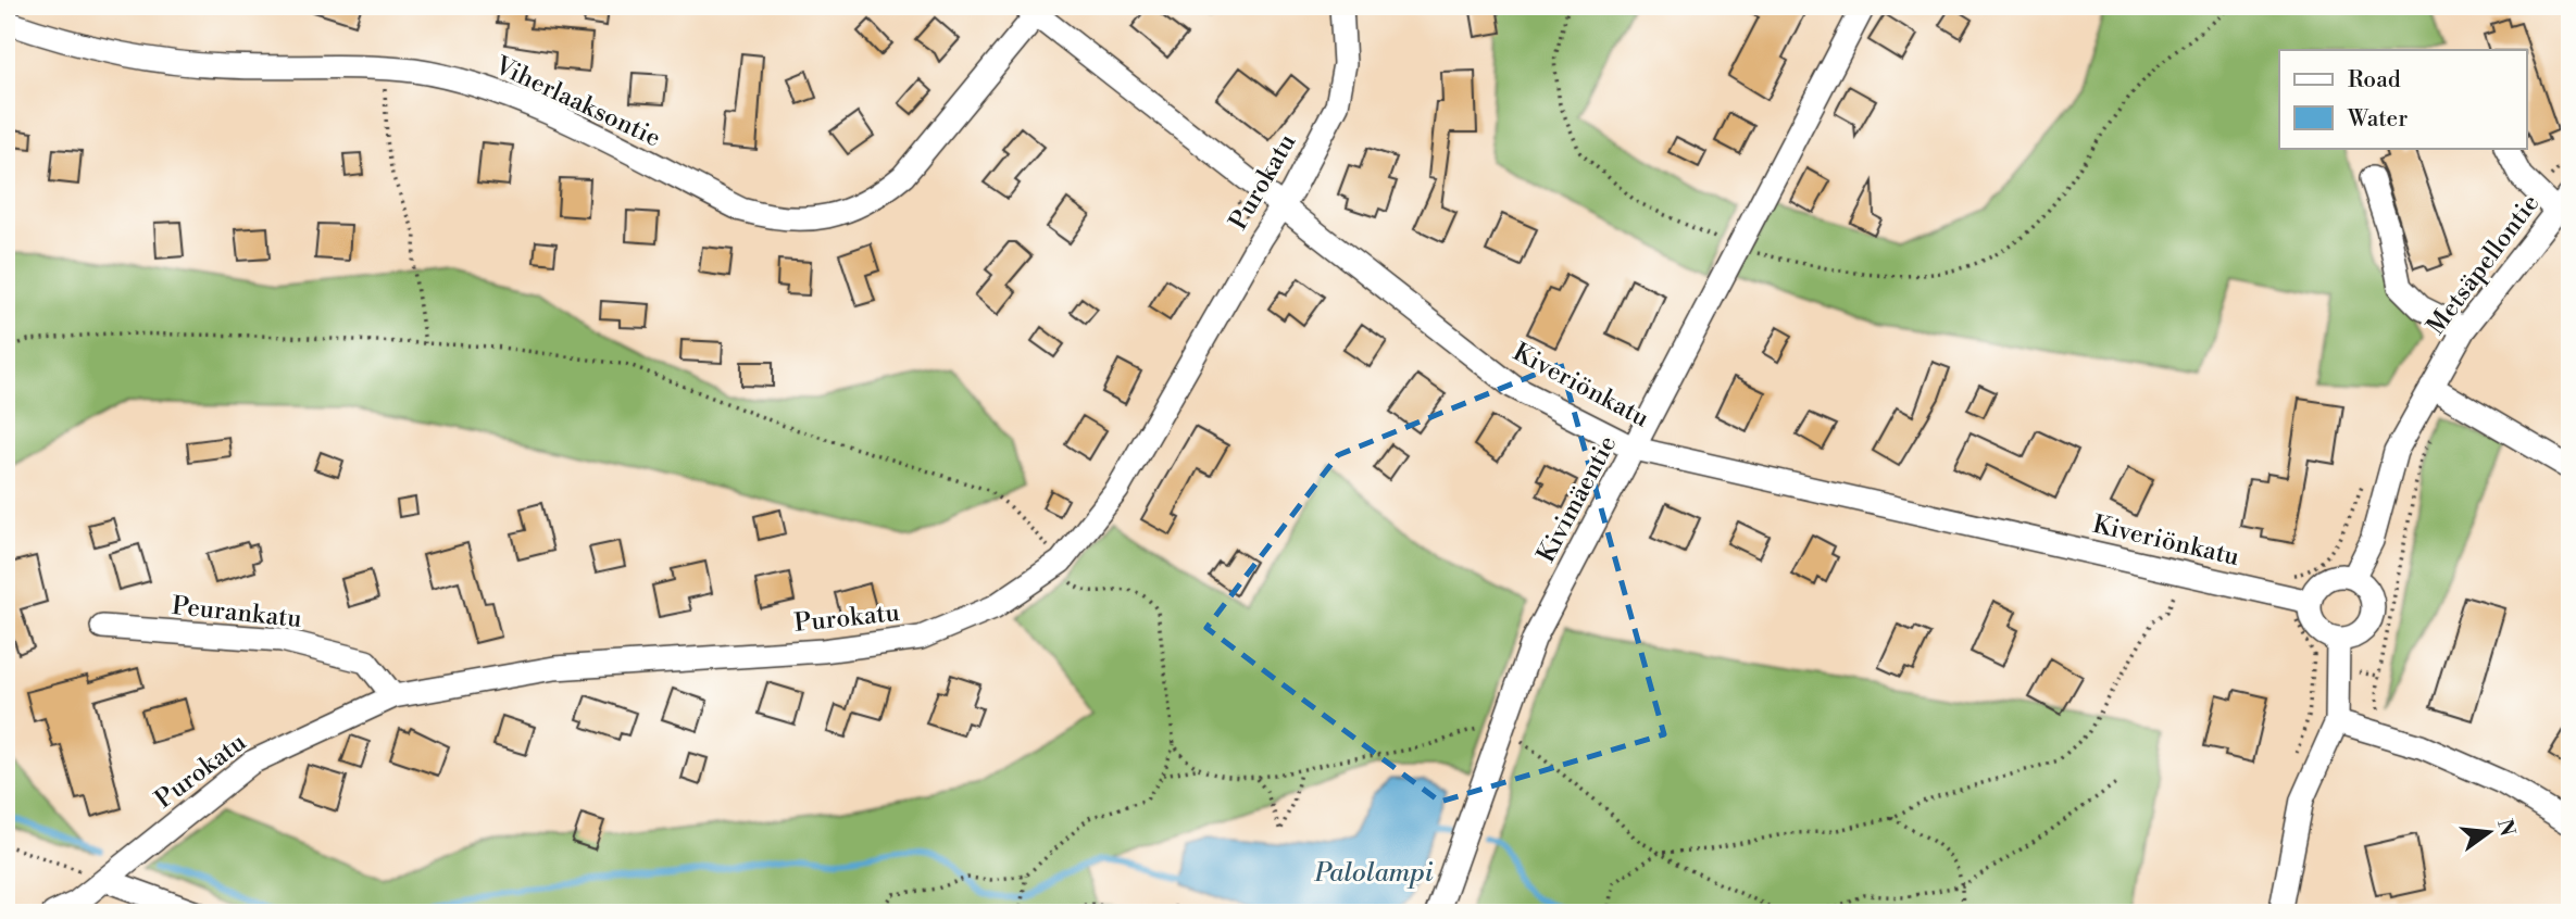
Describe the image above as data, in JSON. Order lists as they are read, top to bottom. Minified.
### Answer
{"streets":{"street":["Viherlaaksontie","Purokatu","Metsäpellontie","Kiveriönkatu","Kivimäentie","Peurankatu"]},"crossings":[["Viherlaaksontie","Kiveriönkatu"],["Purokatu","Kiveriönkatu"],["Purokatu","Peurankatu"],["Metsäpellontie","Kiveriönkatu"],["Kiveriönkatu","Kivimäentie"]],"water":["Palolampi"],"legend":["Road","Water"],"north":"right"}
